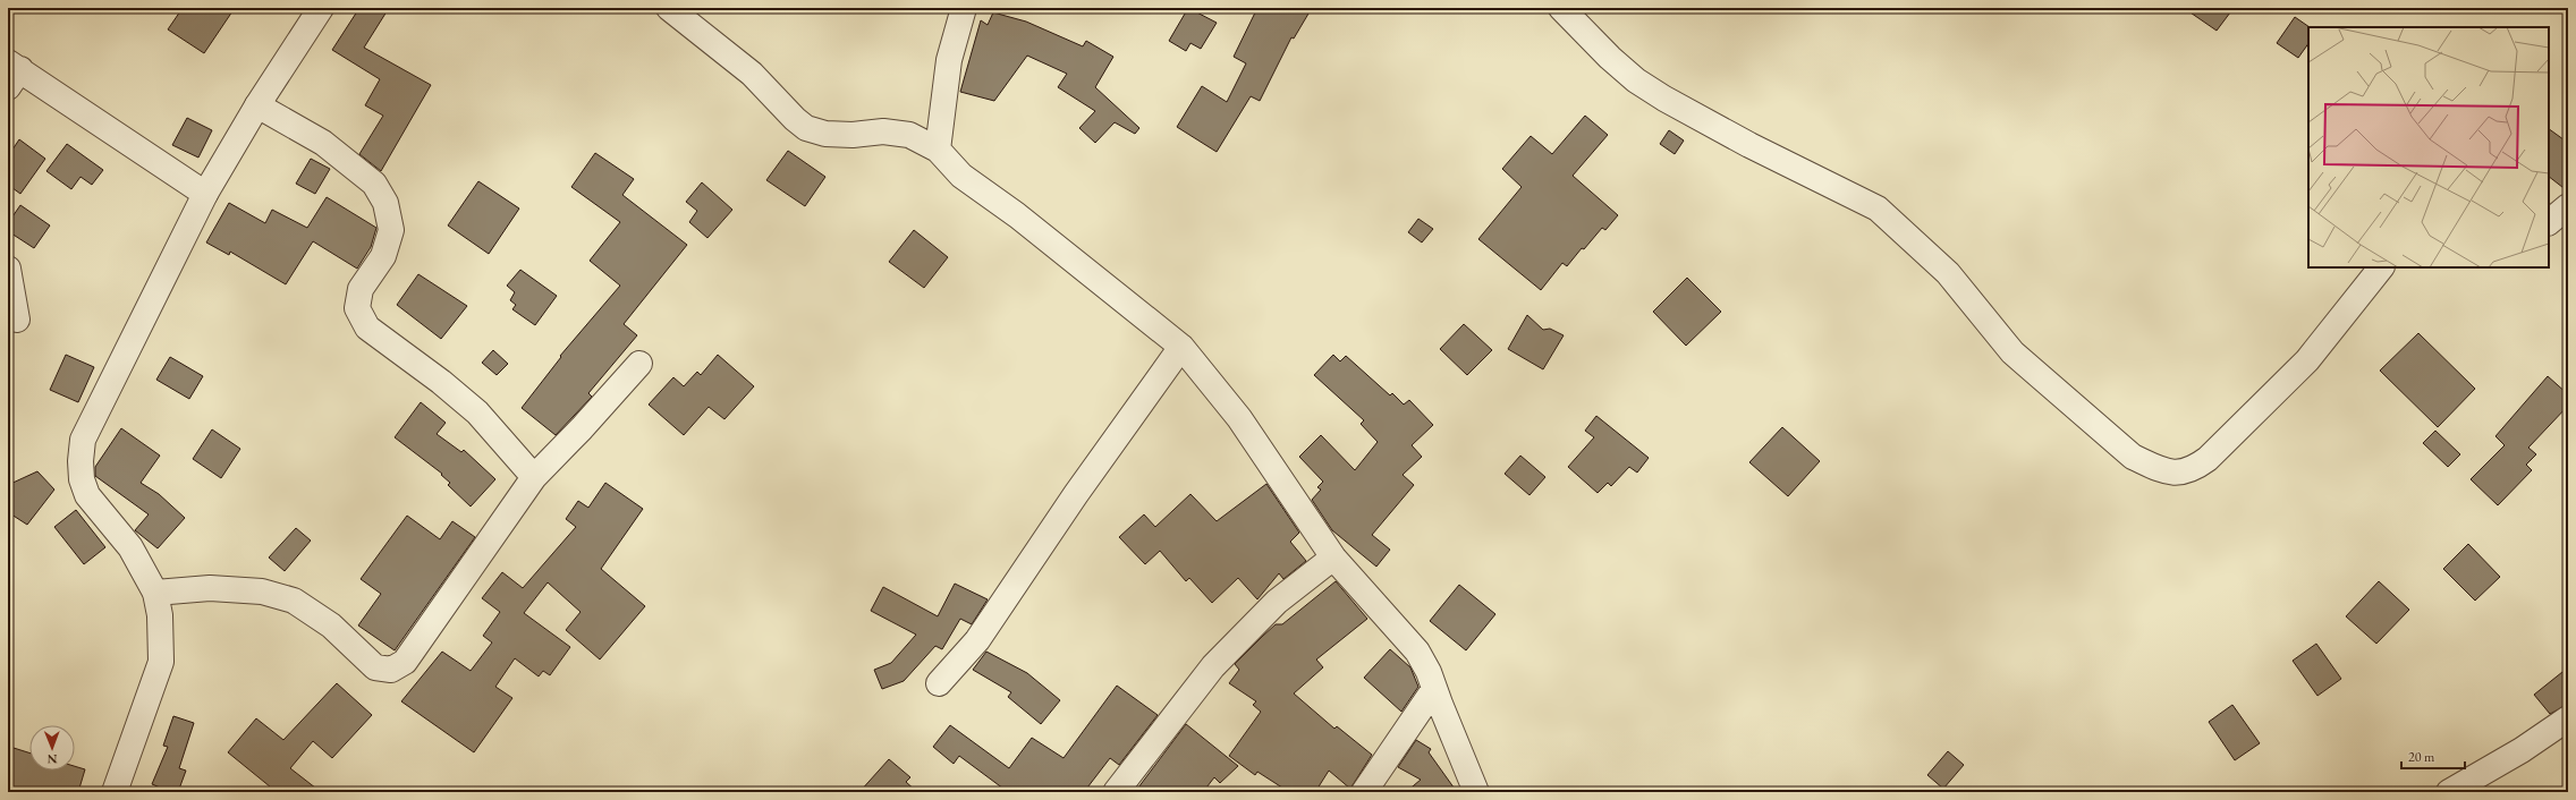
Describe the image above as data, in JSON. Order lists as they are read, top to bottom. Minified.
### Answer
{"scale_bar":"20 m","north":"bottom"}
